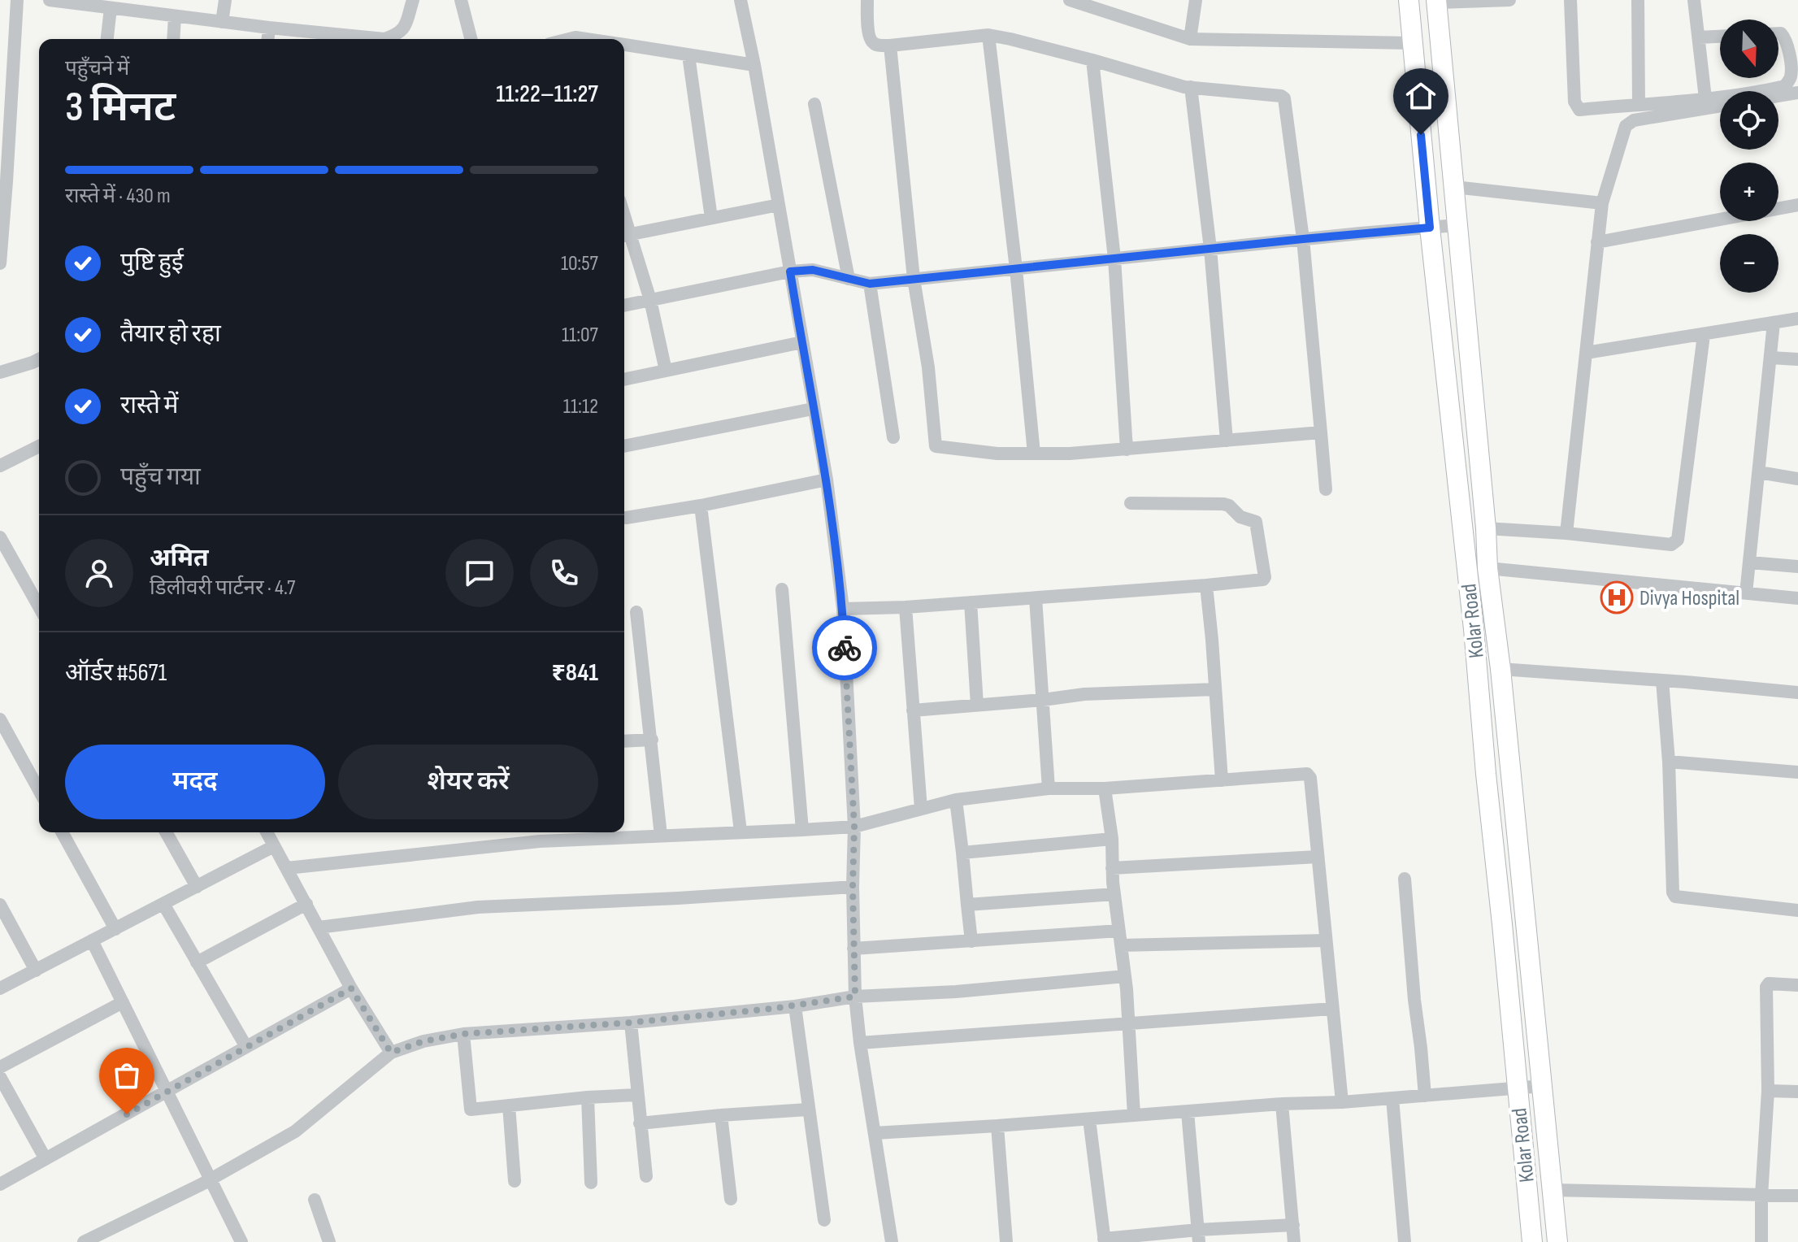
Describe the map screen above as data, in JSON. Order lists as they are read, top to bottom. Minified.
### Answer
{"streets":{"main road":["Kolar Road"]},"places":{"hospital":["Divya Hospital"]},"north":"bottom","page":{"map_buttons":["+","−"],"heading":["3 मिनट","पहुँचने में","11:22–11:27"],"panel":["अमित","डिलीवरी पार्टनर · 4.7","ऑर्डर #5671","₹841"],"bar":"रास्ते में · 430 m","list":[["पुष्टि हुई","10:57"],["तैयार हो रहा","11:07"],["रास्ते में","11:12"],"पहुँच गया"],"buttons":["मदद","शेयर करें"]}}
